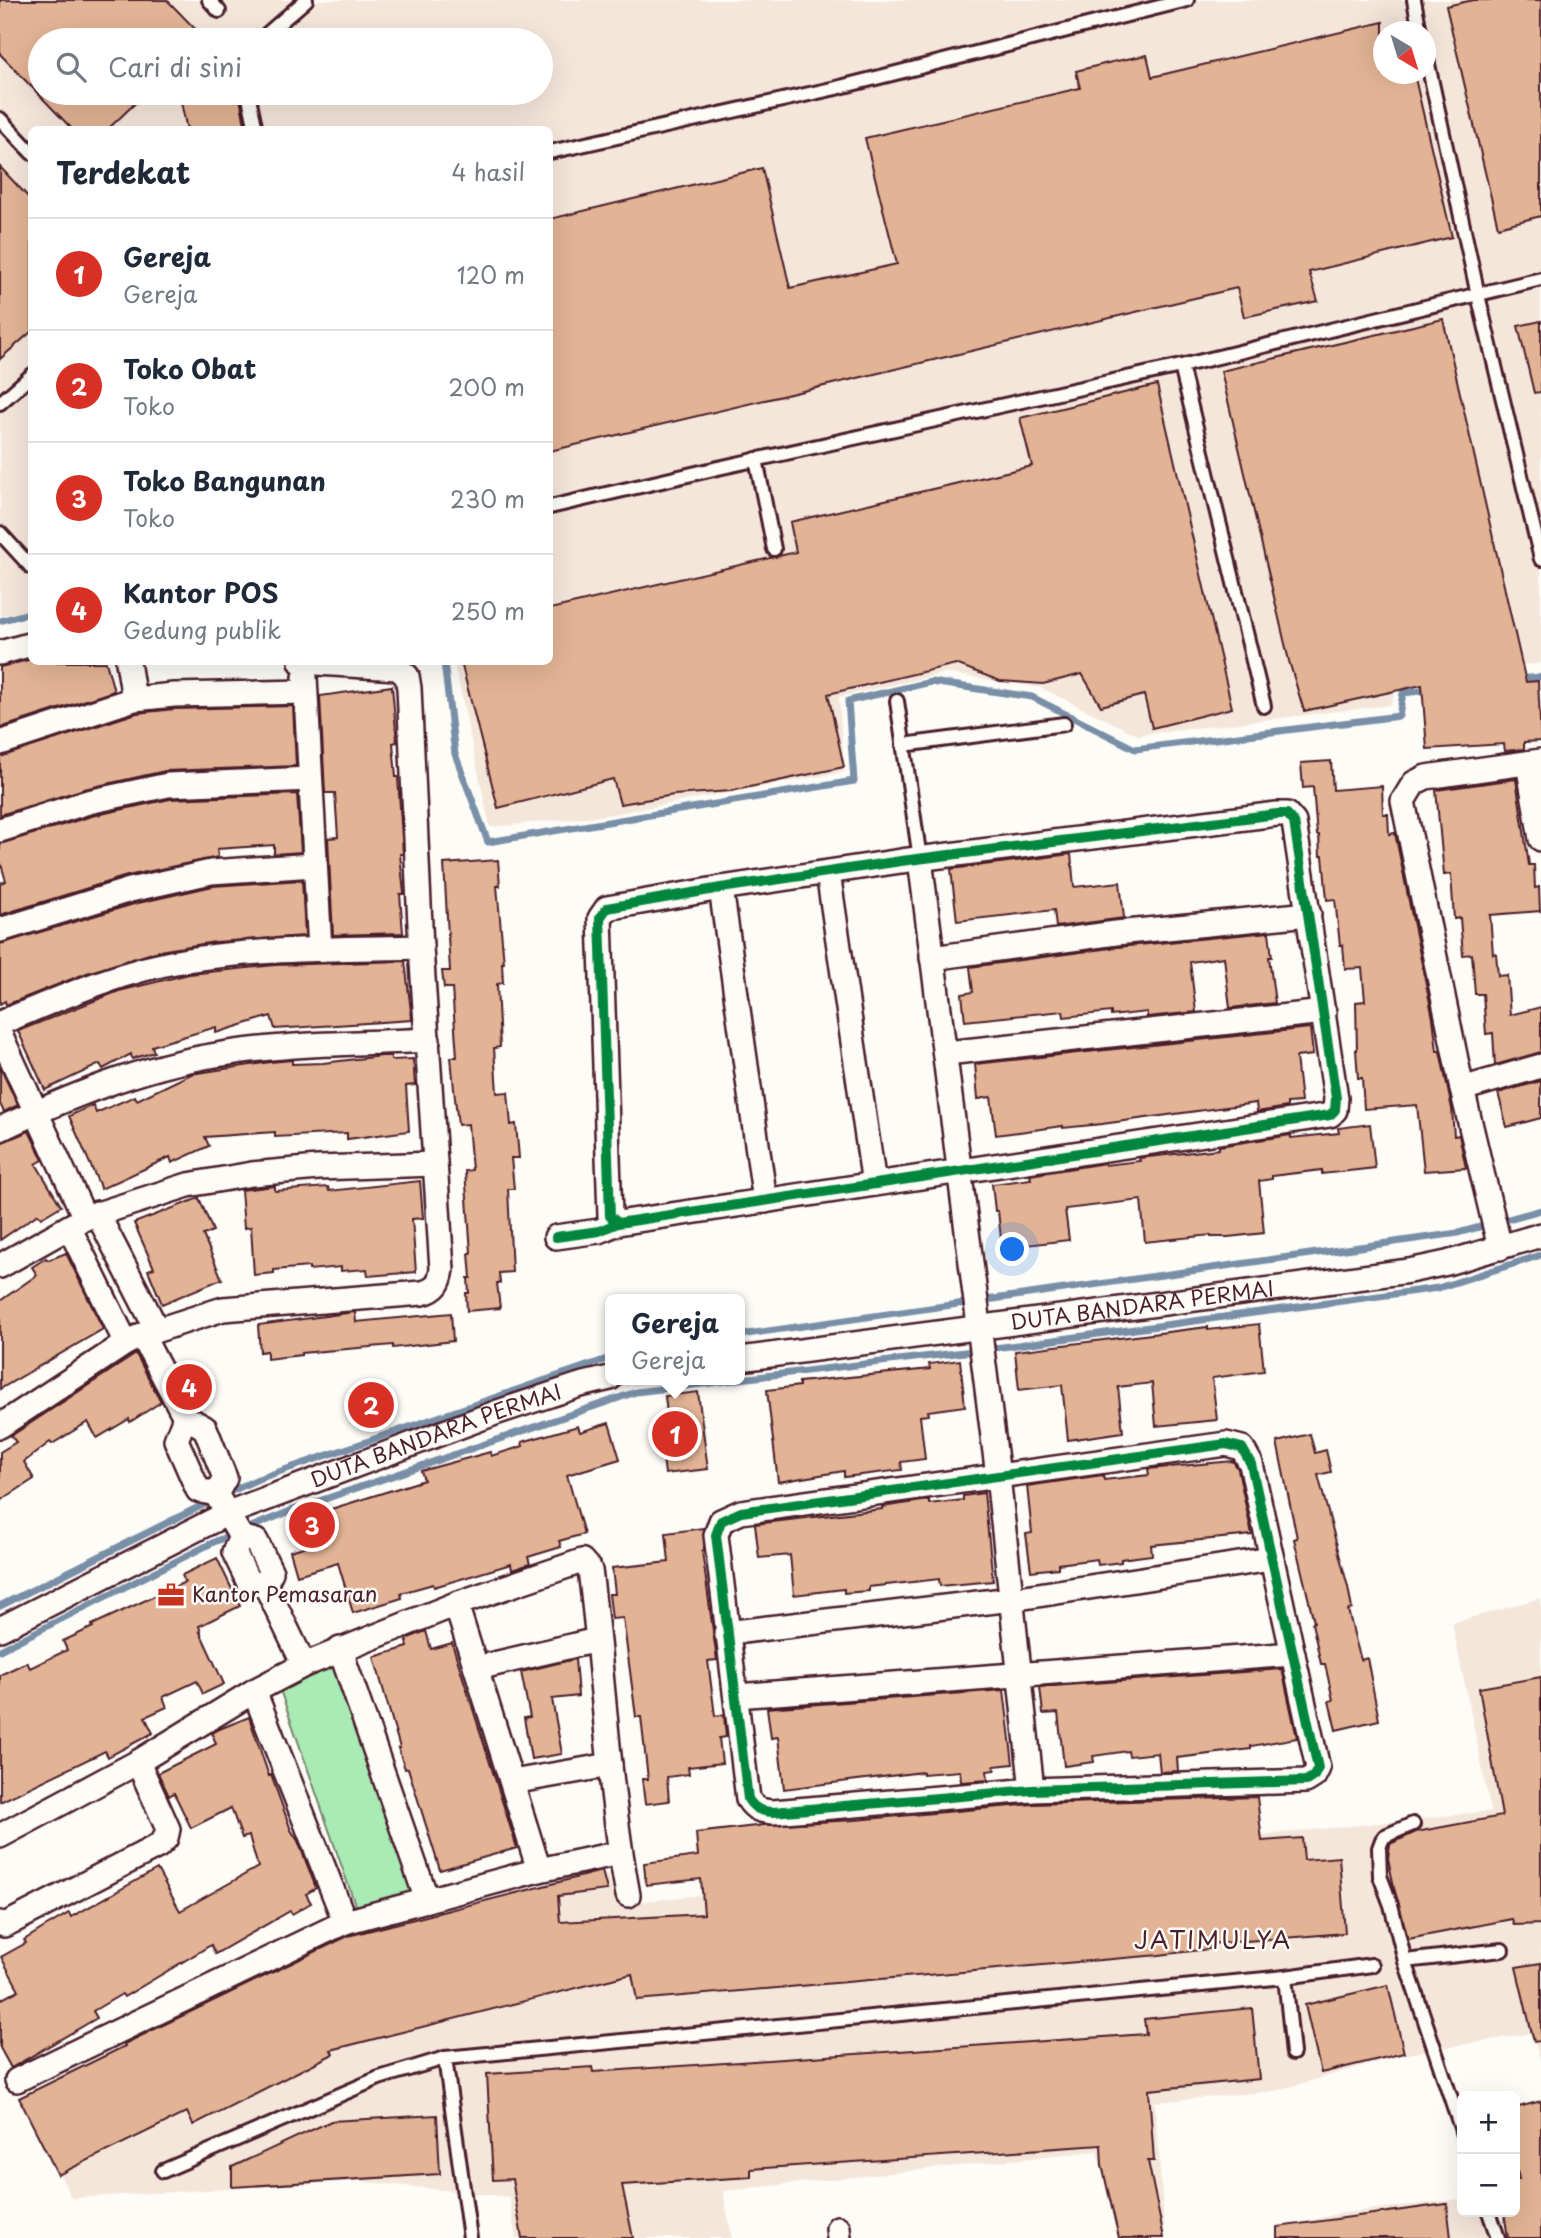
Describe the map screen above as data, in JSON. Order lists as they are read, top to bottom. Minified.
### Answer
{"streets":{"street":["DUTA BANDARA PERMAI"]},"districts":["JATIMULYA"],"places":{"office":["Kantor Pemasaran"]},"north":"bottom right","page":{"search":"Cari di sini","heading":["Terdekat","4 hasil"],"list":[{"mark":"1","name":"Gereja","note":"Gereja","value":"120 m"},{"mark":"2","name":"Toko Obat","note":"Toko","value":"200 m"},{"mark":"3","name":"Toko Bangunan","note":"Toko","value":"230 m"},{"mark":"4","name":"Kantor POS","note":"Gedung publik","value":"250 m"}],"popup":["Gereja","Gereja"],"pins":["4","2","1","3"],"map_buttons":["+","−"]}}
